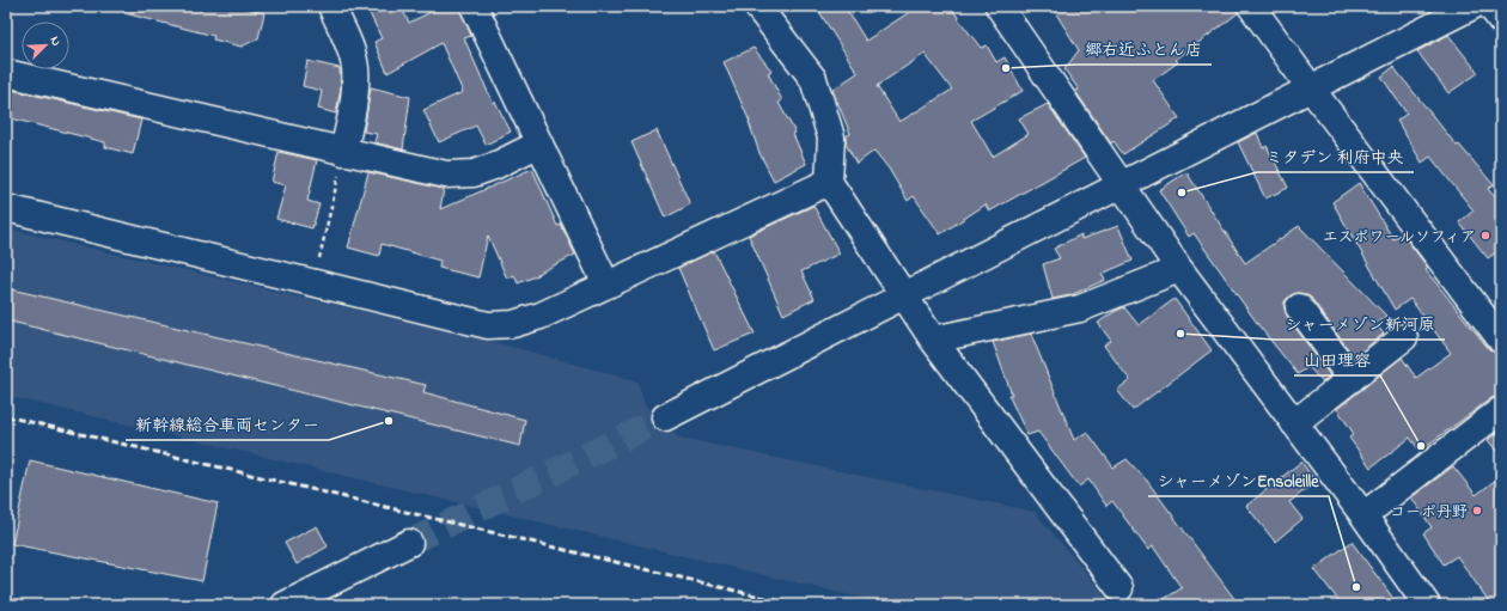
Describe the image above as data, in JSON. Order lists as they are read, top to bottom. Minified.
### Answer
{"places":["郷右近ふとん店","ミタデン 利府中央","エスポワールソフィア","シャーメゾン新河原","新幹線総合車両センター","山田理容","コーポ丹野","シャーメゾンEnsoleille"],"north":"top right"}
